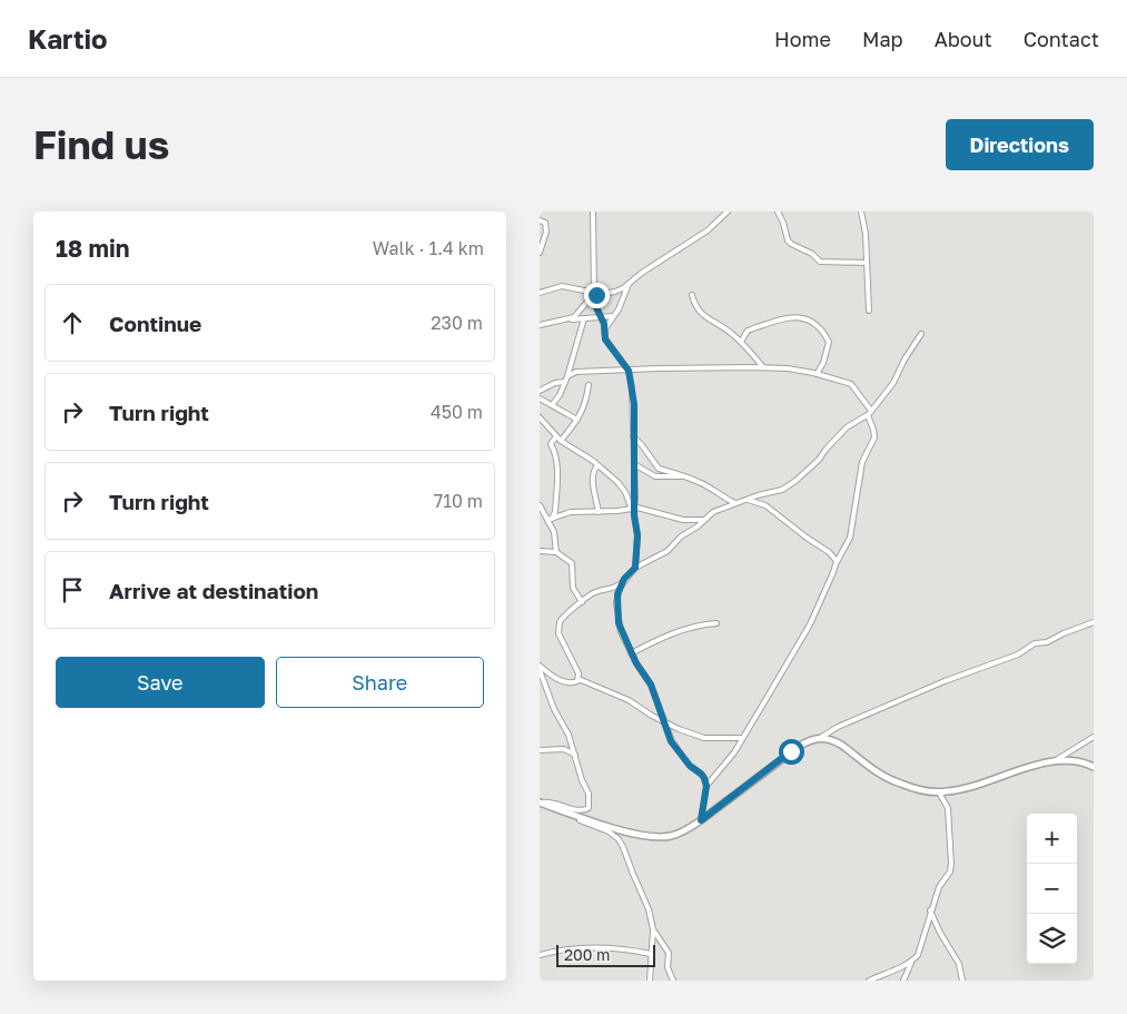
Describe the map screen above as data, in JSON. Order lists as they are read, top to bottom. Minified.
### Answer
{"scale_bar":"200 m","page":{"header":"Kartio","nav":["Home","Map","About","Contact"],"buttons":["Directions",["Save","Share"]],"title":"Find us","heading":["18 min","Walk · 1.4 km"],"list":[["Continue","230 m"],["Turn right","450 m"],["Turn right","710 m"],"Arrive at destination"],"map_buttons":["+","−"],"scale":"200 m"}}
